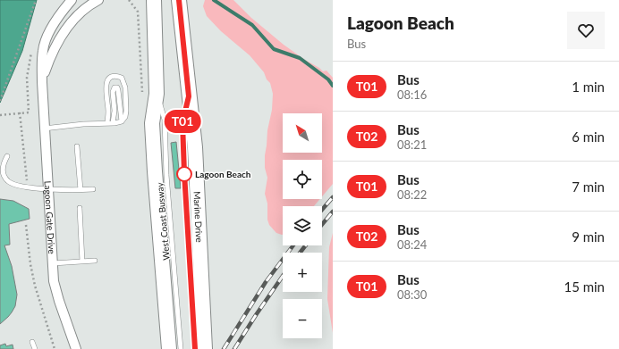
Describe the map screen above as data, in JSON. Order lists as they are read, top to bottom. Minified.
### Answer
{"streets":{"main road":["Marine Drive"],"street":["Lagoon Gate Drive"],"lane":["West Coast Busway"]},"places":["Lagoon Beach"],"lines":["bus line T01"],"north":"top left","page":{"on_map":"T01","heading":["Lagoon Beach","Bus"],"list":[{"mark":"T01","name":"Bus","note":"08:16","value":"1 min"},{"mark":"T02","name":"Bus","note":"08:21","value":"6 min"},{"mark":"T01","name":"Bus","note":"08:22","value":"7 min"},{"mark":"T02","name":"Bus","note":"08:24","value":"9 min"},{"mark":"T01","name":"Bus","note":"08:30","value":"15 min"}],"map_buttons":["+","−"]}}
